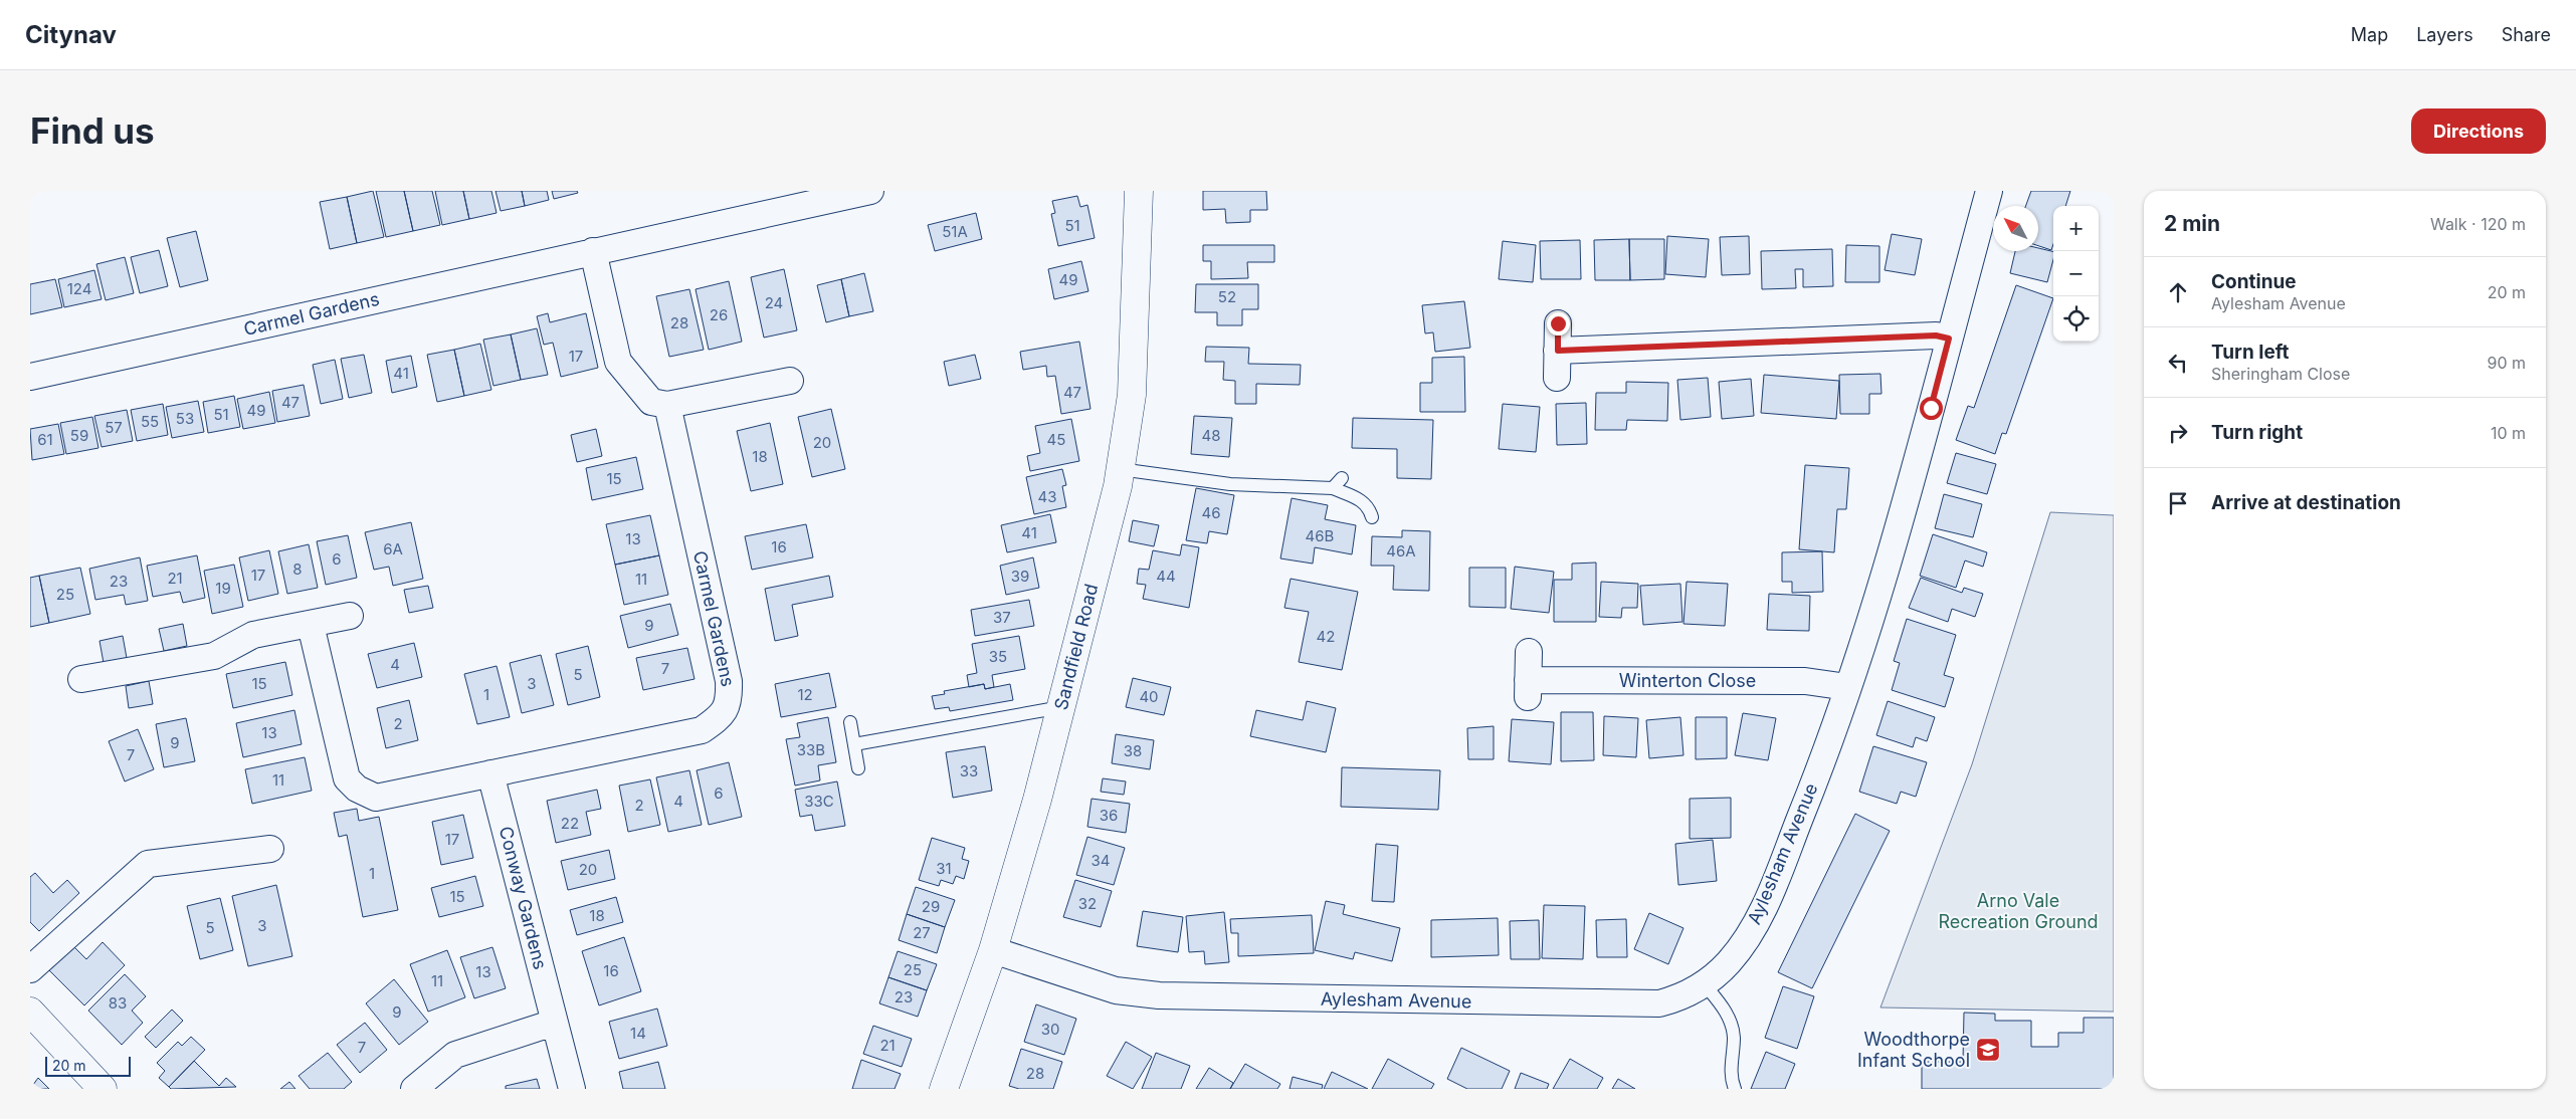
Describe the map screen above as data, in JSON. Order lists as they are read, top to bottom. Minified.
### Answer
{"streets":{"street":["Carmel Gardens","Sandfield Road","Winterton Close","Aylesham Avenue","Conway Gardens"]},"crossings":[["Carmel Gardens","Conway Gardens"],["Sandfield Road","Aylesham Avenue"],["Winterton Close","Aylesham Avenue"]],"parks":["Arno Vale Recreation Ground"],"places":{"school or university":["Woodthorpe Infant School"]},"house_numbers":["51","51A","49","124","52","24","26","28","17","41","47","47","49","51","53","55","57","59","48","61","45","20","18","15","43","46","41","46B","13","16","6A","46A","6","8","17","39","44","21","11","23","19","25","37","9","42","35","4","7","5","15","3","1","12","40","2","13","9","33B","38","7","33","11","6","4","33C","2","36","22","17","34","31","20","1","15","32","29","18","3","5","27","25","16","13","11","23","83","9","30","14","21","7","28"],"scale_bar":"20 m","north":"top left","page":{"header":"Citynav","nav":["Map","Layers","Share"],"buttons":"Directions","title":"Find us","heading":["2 min","Walk · 120 m"],"map_buttons":["+","−"],"list":[["Continue","Aylesham Avenue","20 m"],["Turn left","Sheringham Close","90 m"],["Turn right","10 m"],"Arrive at destination"],"scale":"20 m"}}
